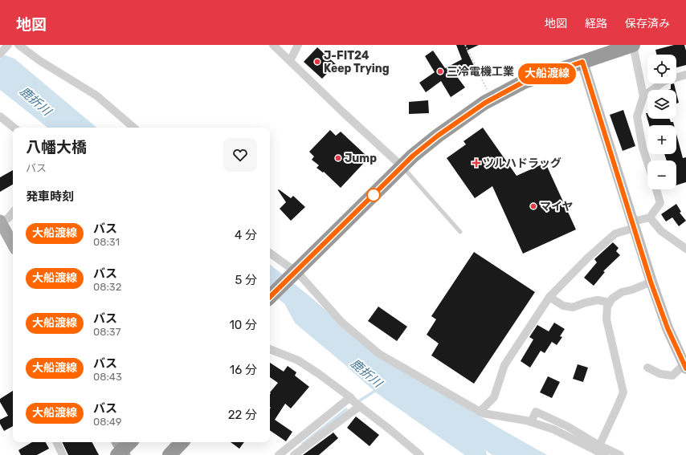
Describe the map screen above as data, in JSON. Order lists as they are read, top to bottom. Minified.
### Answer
{"water":["鹿折川"],"places":{"other":["J-FIT24 Keep Trying","三冷電機工業","Jump","マイヤ"],"health":["ツルハドラッグ"]},"lines":["bus line 大船渡線"],"page":{"header":"地図","nav":["地図","経路","保存済み"],"on_map":"大船渡線","map_buttons":["+","−"],"heading":[["八幡大橋","バス"],"発車時刻"],"list":[{"mark":"大船渡線","name":"バス","note":"08:31","value":"4 分"},{"mark":"大船渡線","name":"バス","note":"08:32","value":"5 分"},{"mark":"大船渡線","name":"バス","note":"08:37","value":"10 分"},{"mark":"大船渡線","name":"バス","note":"08:43","value":"16 分"},{"mark":"大船渡線","name":"バス","note":"08:49","value":"22 分"}]}}
